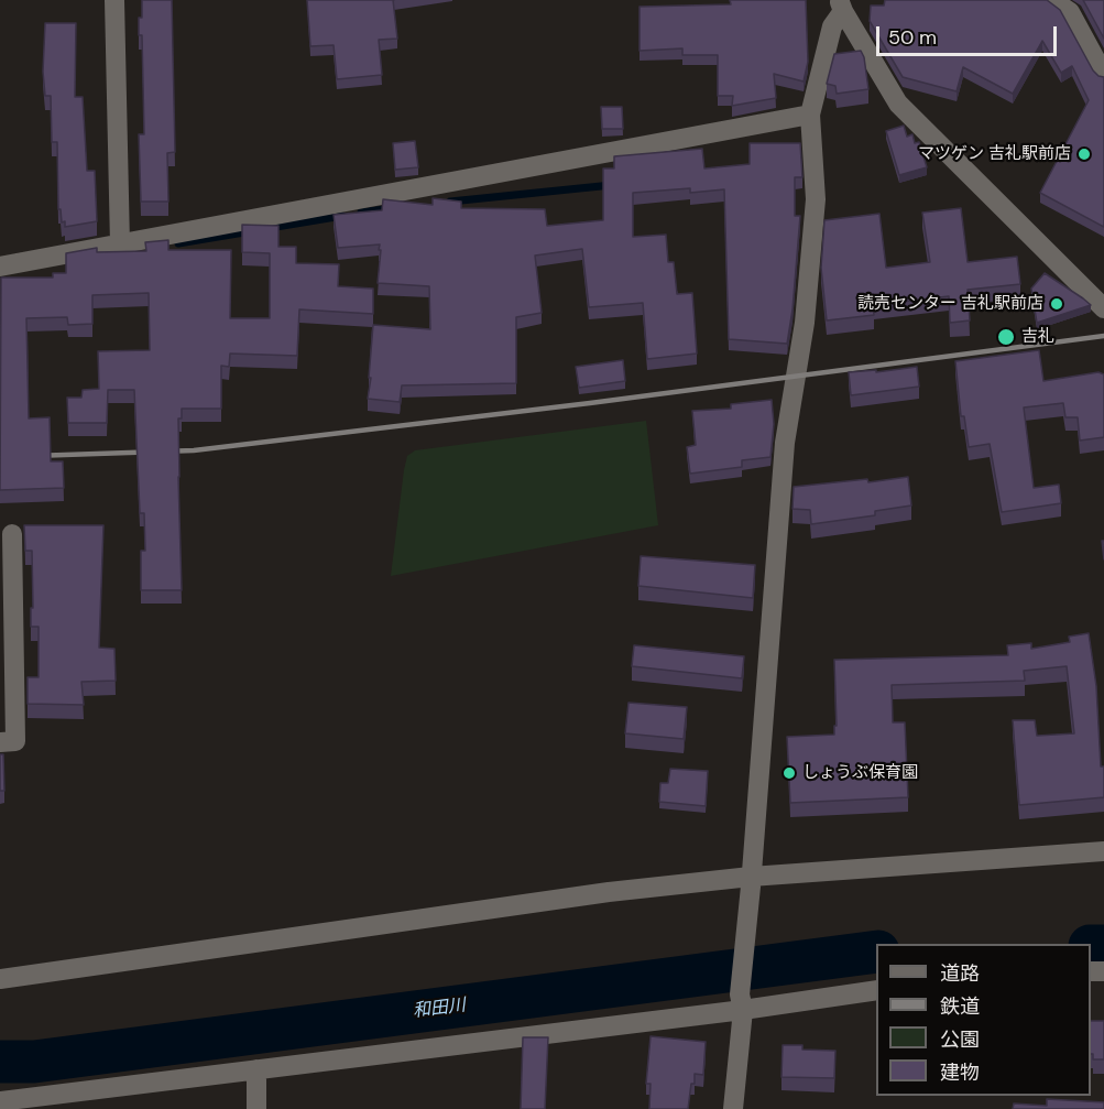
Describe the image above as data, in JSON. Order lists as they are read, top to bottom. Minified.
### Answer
{"water":["和田川"],"places":["マツゲン 吉礼駅前店","読売センター 吉礼駅前店","吉礼","しょうぶ保育園"],"legend":["道路","鉄道","公園","建物"],"scale_bar":"50 m"}
